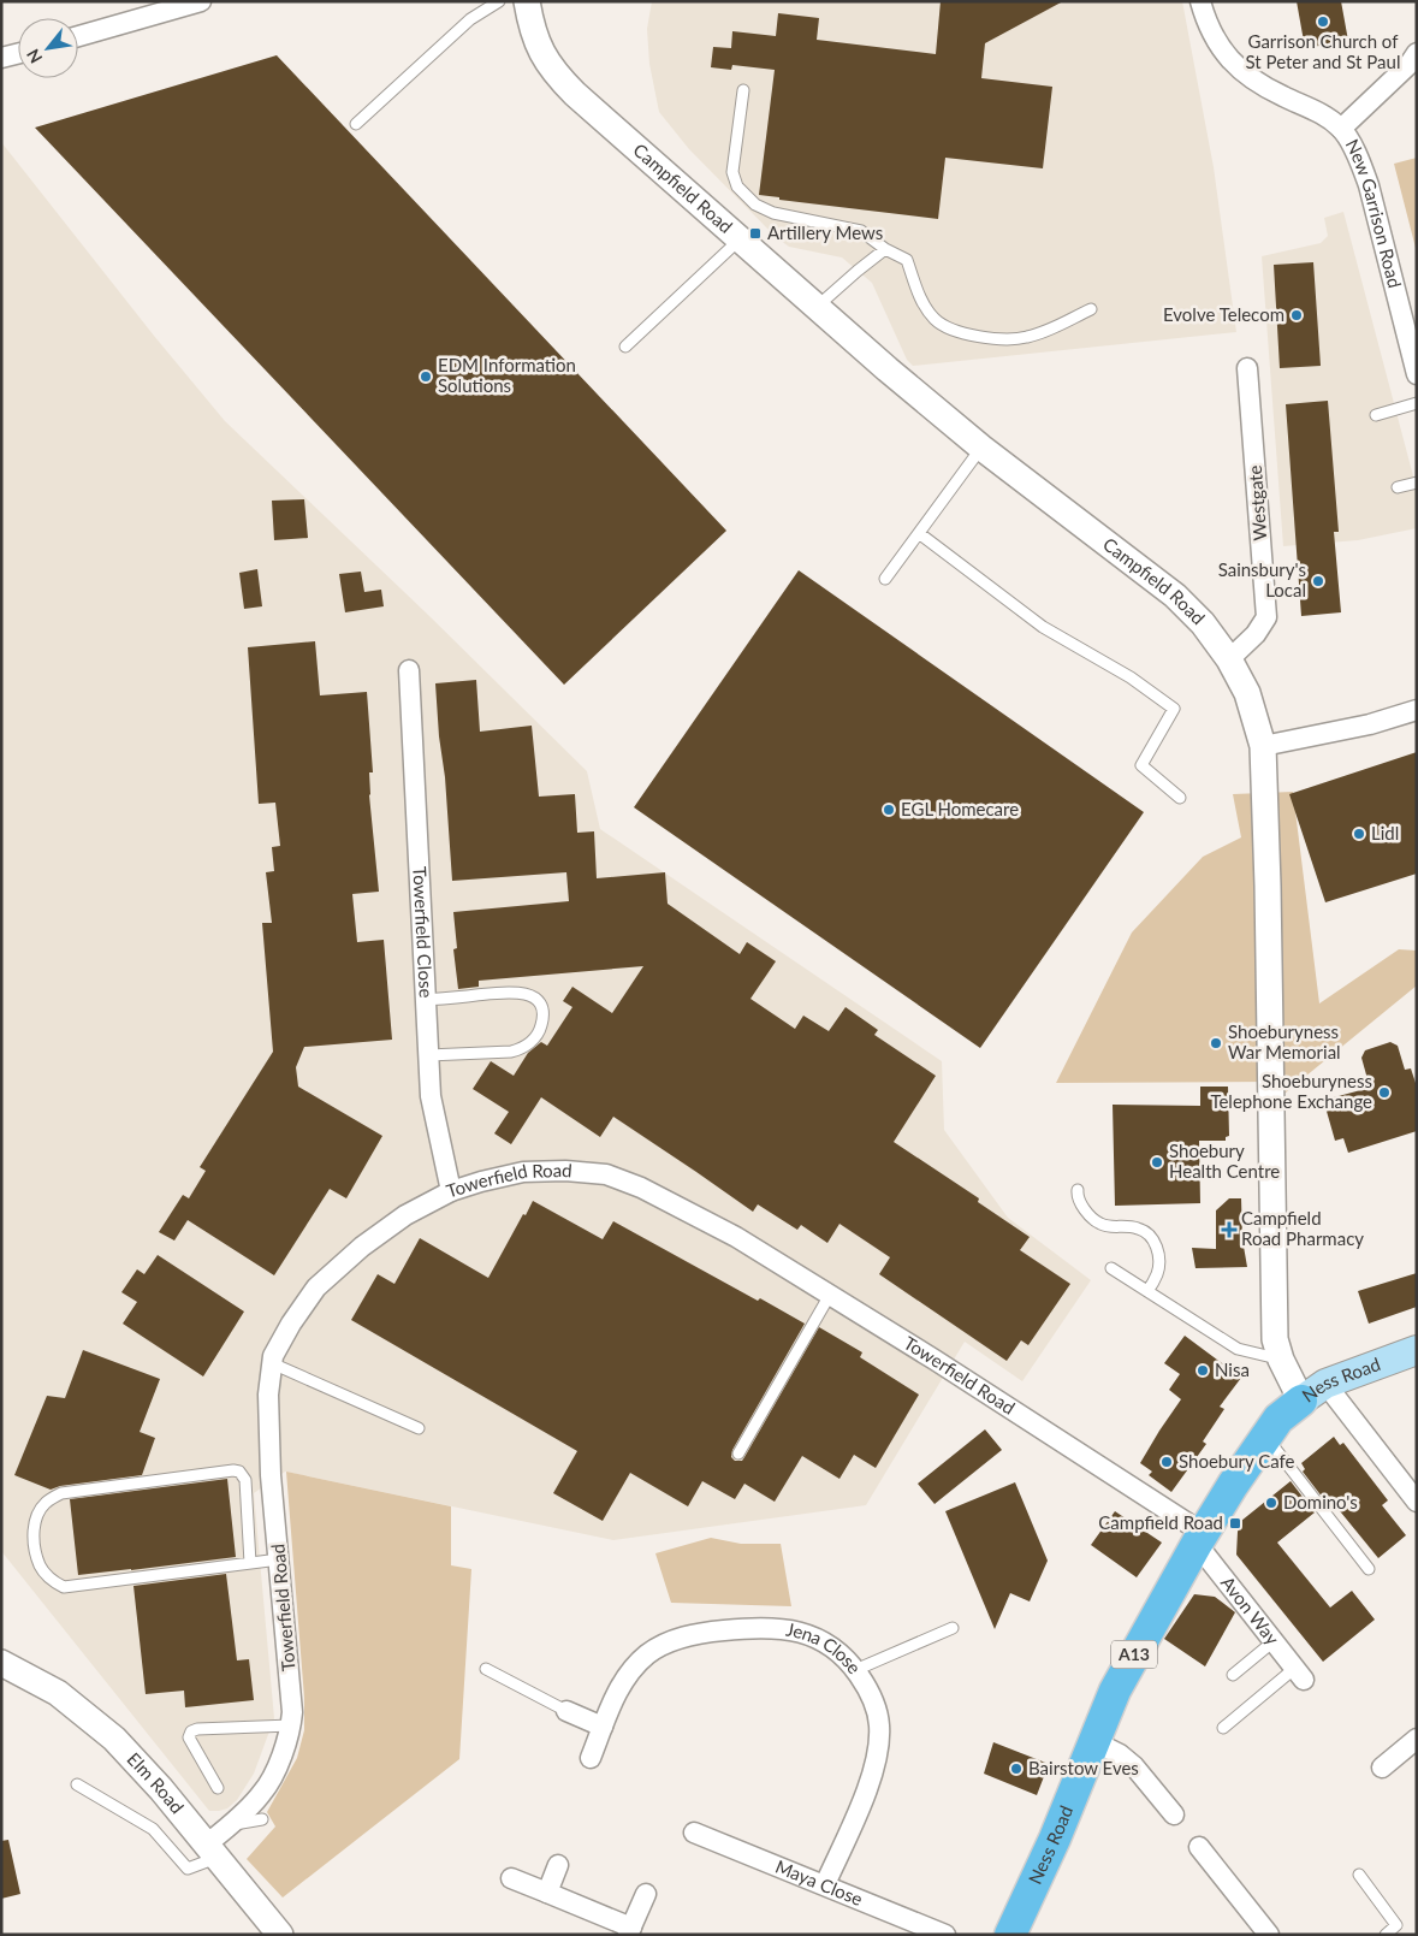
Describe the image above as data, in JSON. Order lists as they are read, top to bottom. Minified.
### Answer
{"streets":{"main road":["Ness Road","A13"],"street":["Campfield Road","New Garrison Road","Westgate","Towerfield Close","Towerfield Road","Avon Way","Jena Close","Elm Road","Maya Close"]},"crossings":[["Campfield Road","Westgate"],["Campfield Road","Ness Road"],["Towerfield Close","Towerfield Road"],["Towerfield Road","Ness Road"],["Towerfield Road","Avon Way"],["Towerfield Road","Elm Road"],["Ness Road","Avon Way"],["Jena Close","Maya Close"]],"places":{"other":["Garrison Church of St Peter and St Paul","Evolve Telecom","EDM Information Solutions","Sainsbury's Local","EGL Homecare","Lidl","Shoeburyness War Memorial","Shoeburyness Telephone Exchange","Shoebury Health Centre","Nisa","Shoebury Cafe","Domino's","Bairstow Eves"],"transit":["Artillery Mews","Campfield Road"],"health":["Campfield Road Pharmacy"]},"north":"bottom left"}
